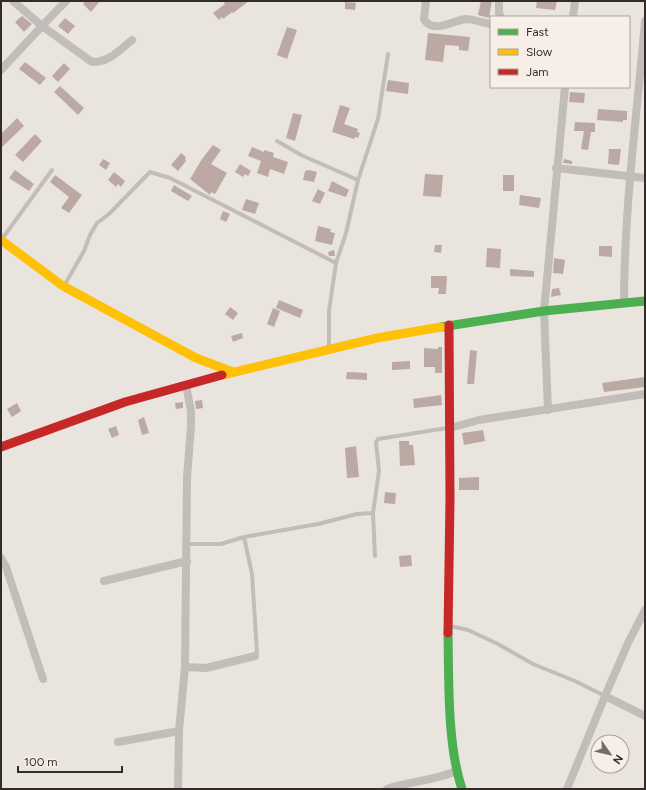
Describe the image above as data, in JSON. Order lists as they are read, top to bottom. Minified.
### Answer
{"legend":["Fast","Slow","Jam"],"scale_bar":"100 m","north":"bottom right"}
